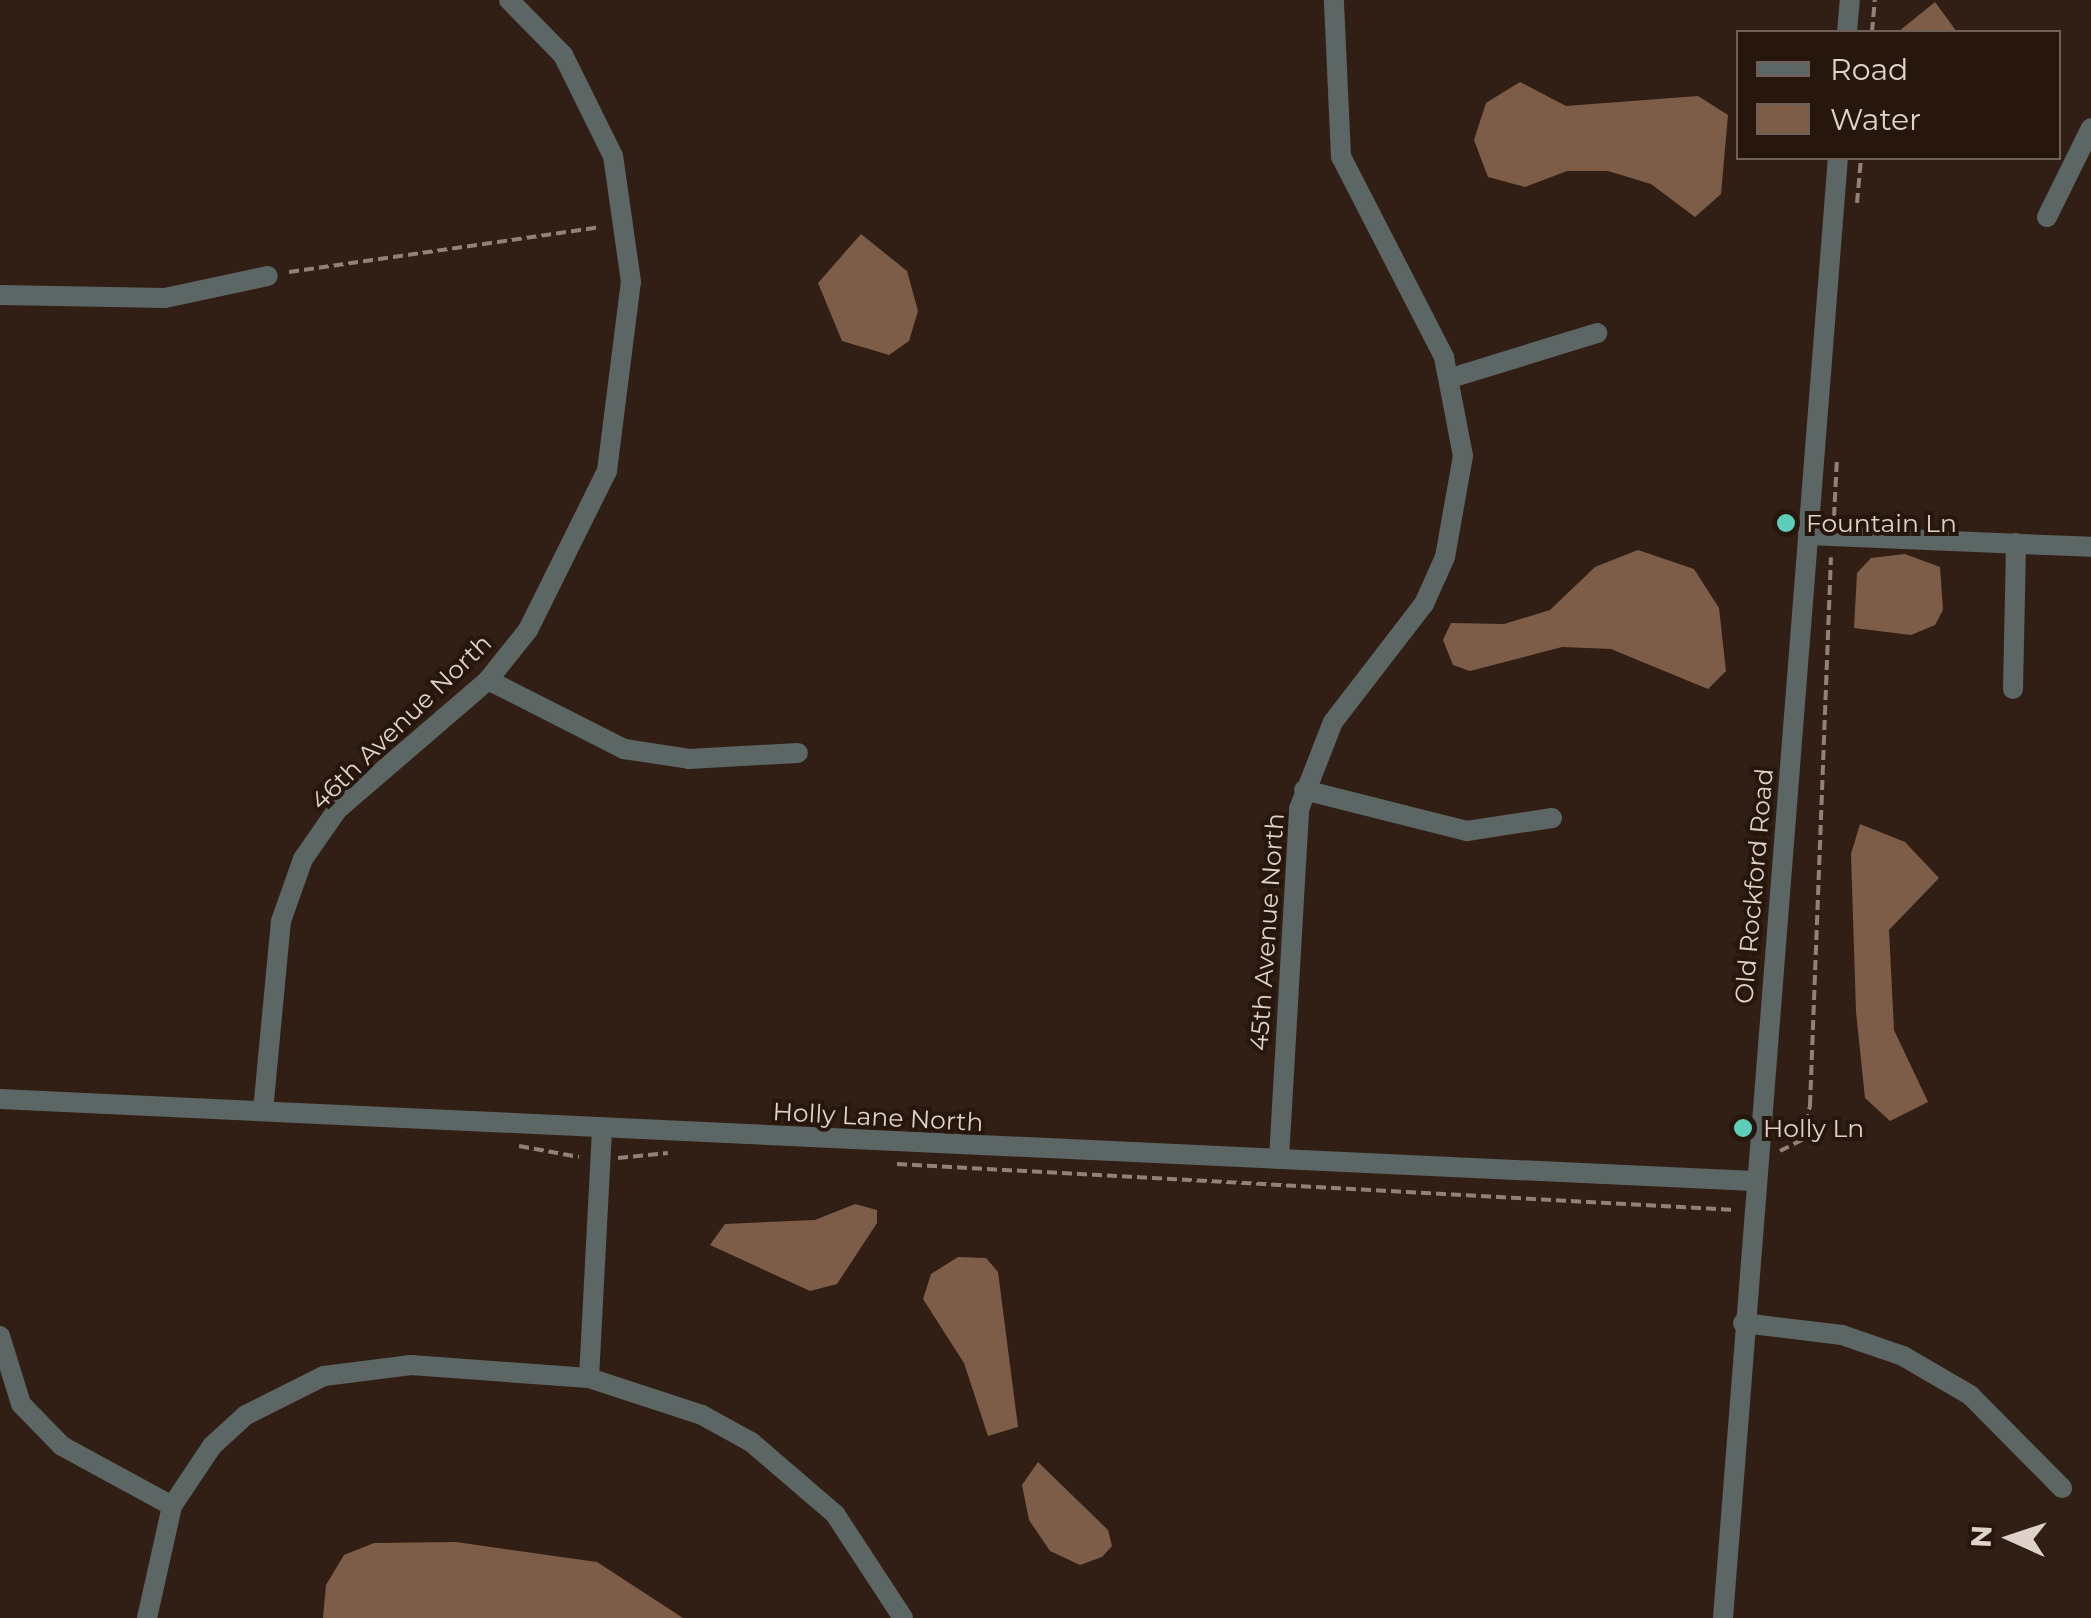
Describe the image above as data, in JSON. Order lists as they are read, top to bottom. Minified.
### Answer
{"streets":{"street":["46th Avenue North","Old Rockford Road","45th Avenue North","Holly Lane North"]},"crossings":[["46th Avenue North","Holly Lane North"],["Old Rockford Road","Holly Lane North"],["45th Avenue North","Holly Lane North"]],"places":["Fountain Ln","Holly Ln"],"legend":["Road","Water"],"north":"left"}
